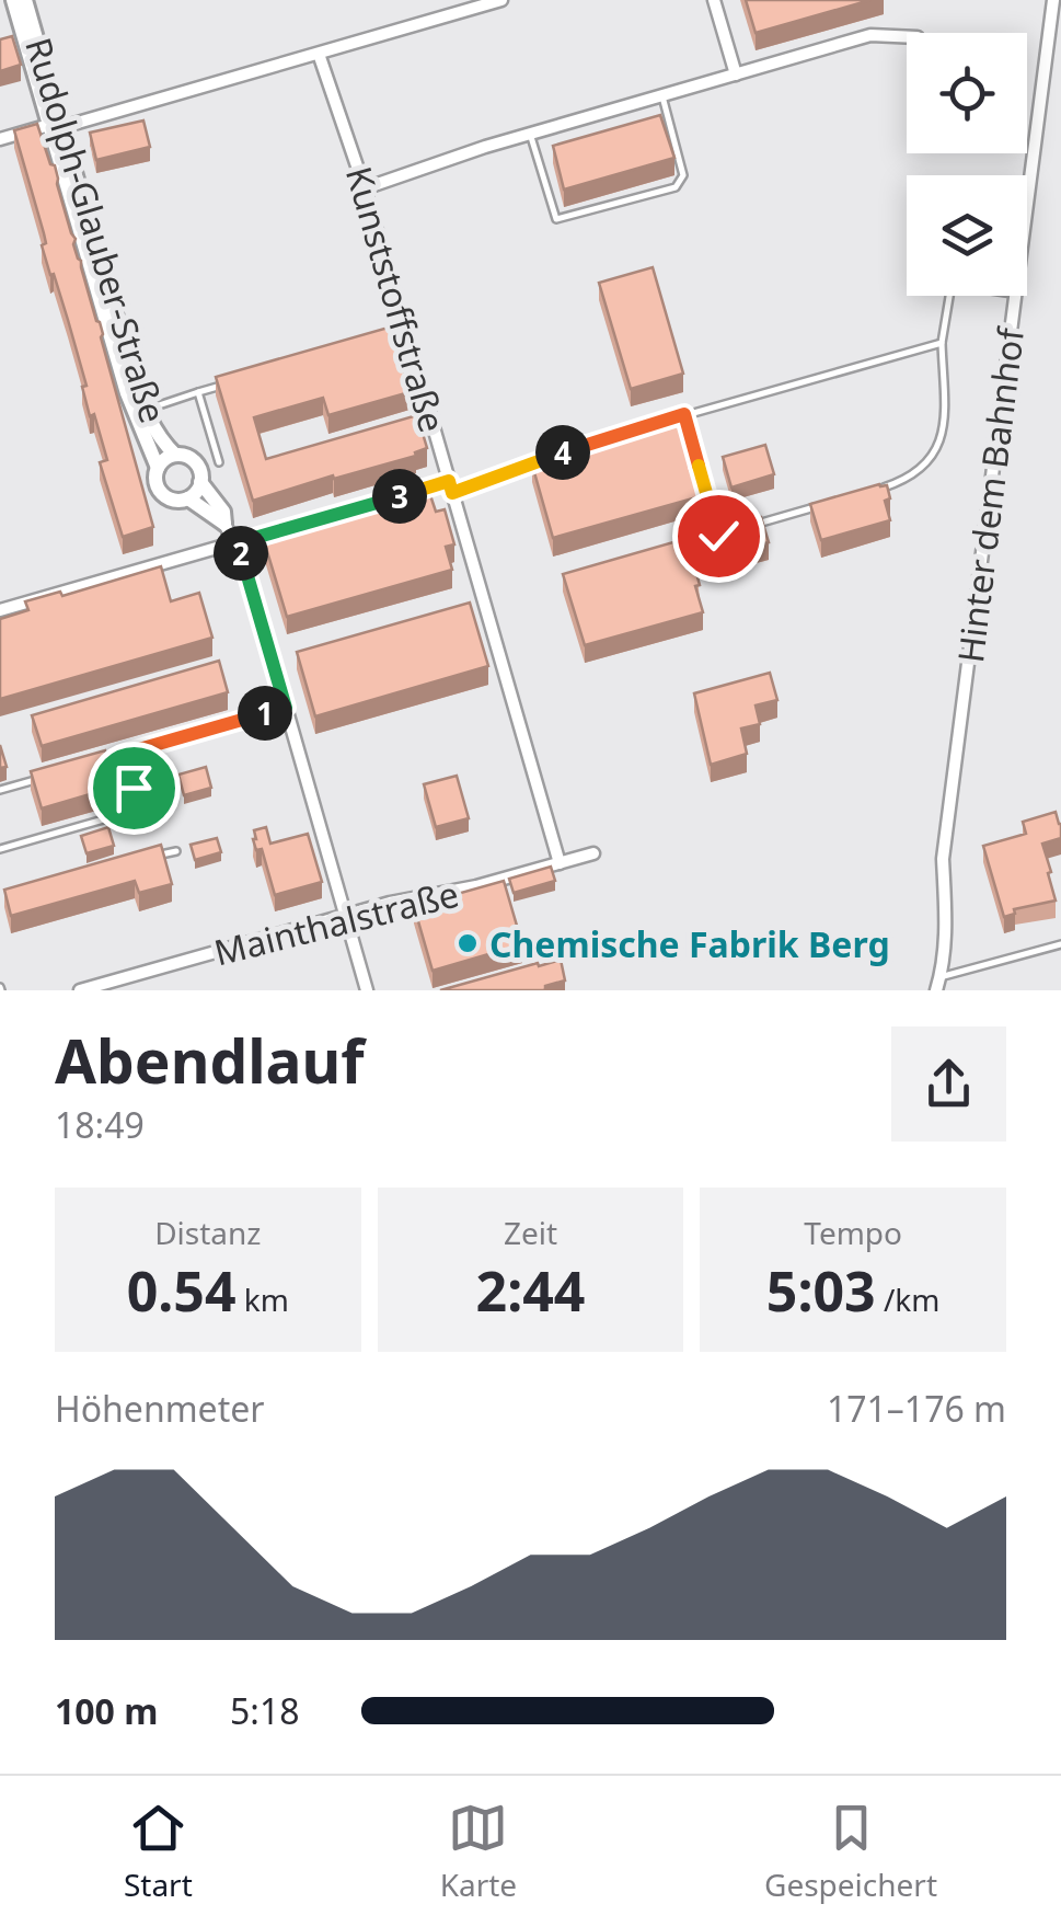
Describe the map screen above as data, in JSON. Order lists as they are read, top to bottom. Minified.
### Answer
{"streets":{"street":["Rudolph-Glauber-Straße","Kunststoffstraße","Hinter dem Bahnhof","Mainthalstraße"]},"crossings":[["Rudolph-Glauber-Straße","Mainthalstraße"],["Kunststoffstraße","Mainthalstraße"]],"places":["Chemische Fabrik Berg"],"page":{"pins":["4","3","2","1"],"heading":["Abendlauf","18:49"],"stats":[["Distanz","0.54 km"],["Zeit","2:44"],["Tempo","5:03 /km"]],"chart":["Höhenmeter","171–176 m"],"list":[{"name":"100 m","note":"5:18"}],"tabs":["Start","Karte","Gespeichert"]}}
